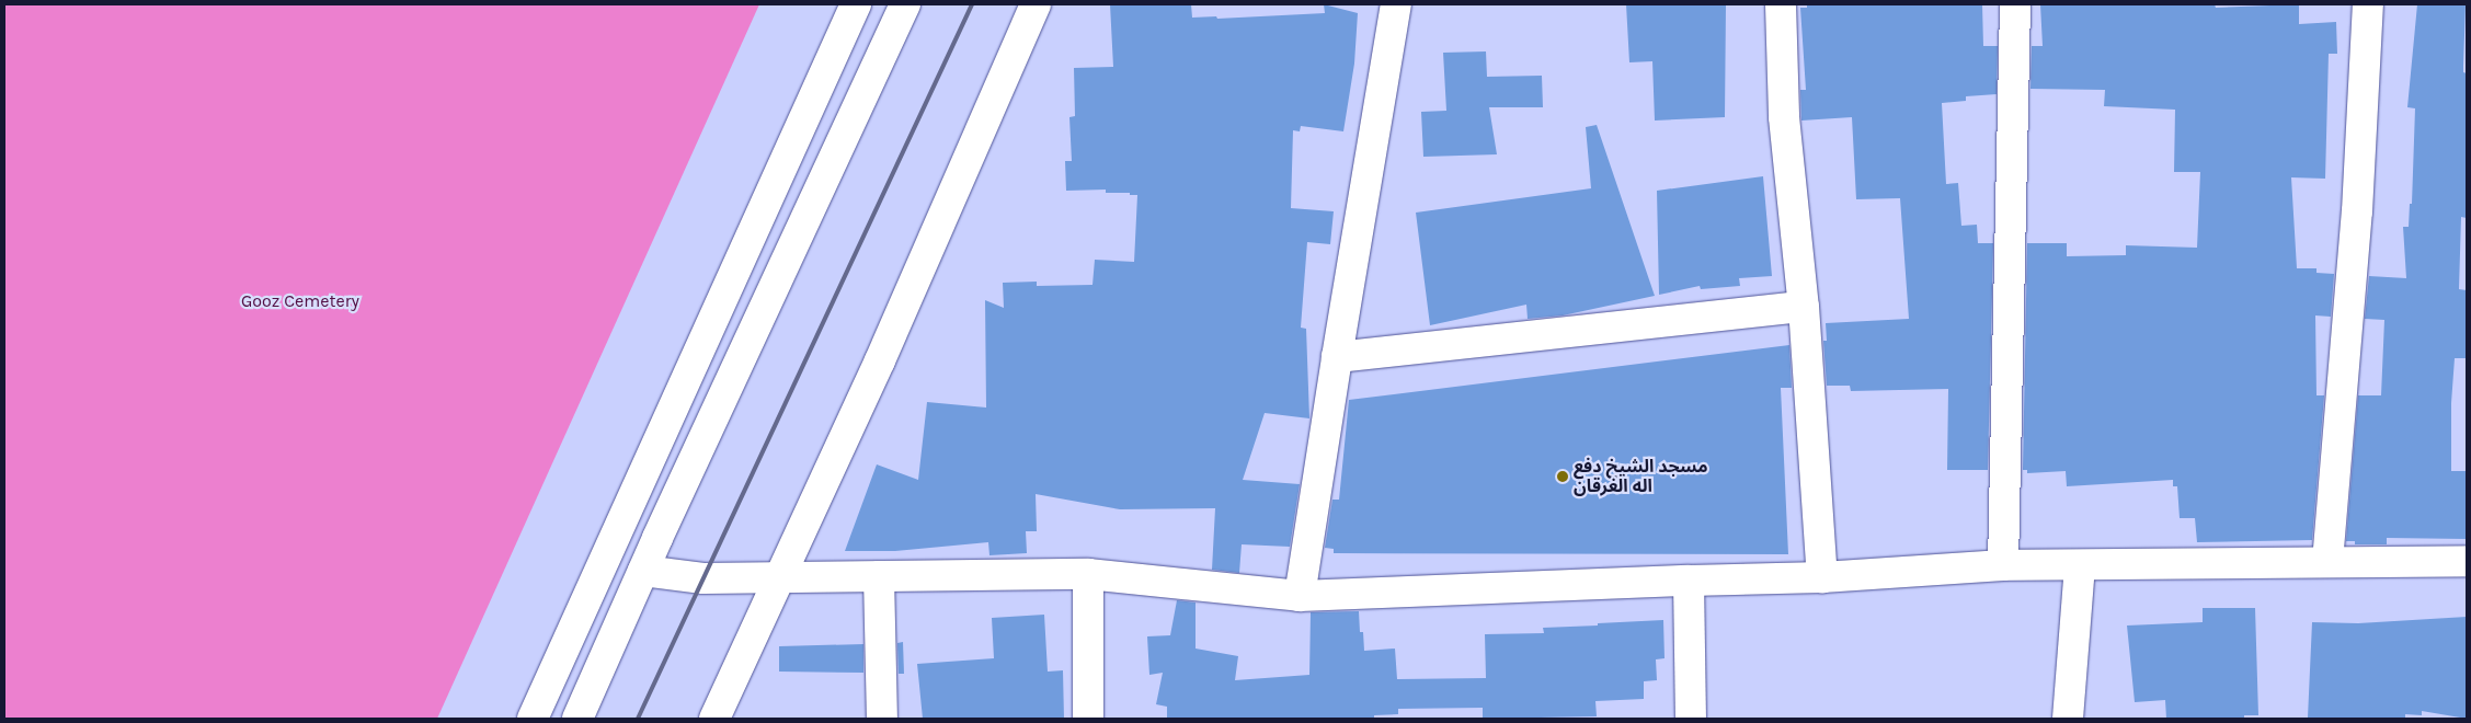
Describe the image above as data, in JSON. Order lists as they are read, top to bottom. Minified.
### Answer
{"parks":["Gooz Cemetery"],"places":["مسجد الشيخ دفع اله الغرقان"]}
